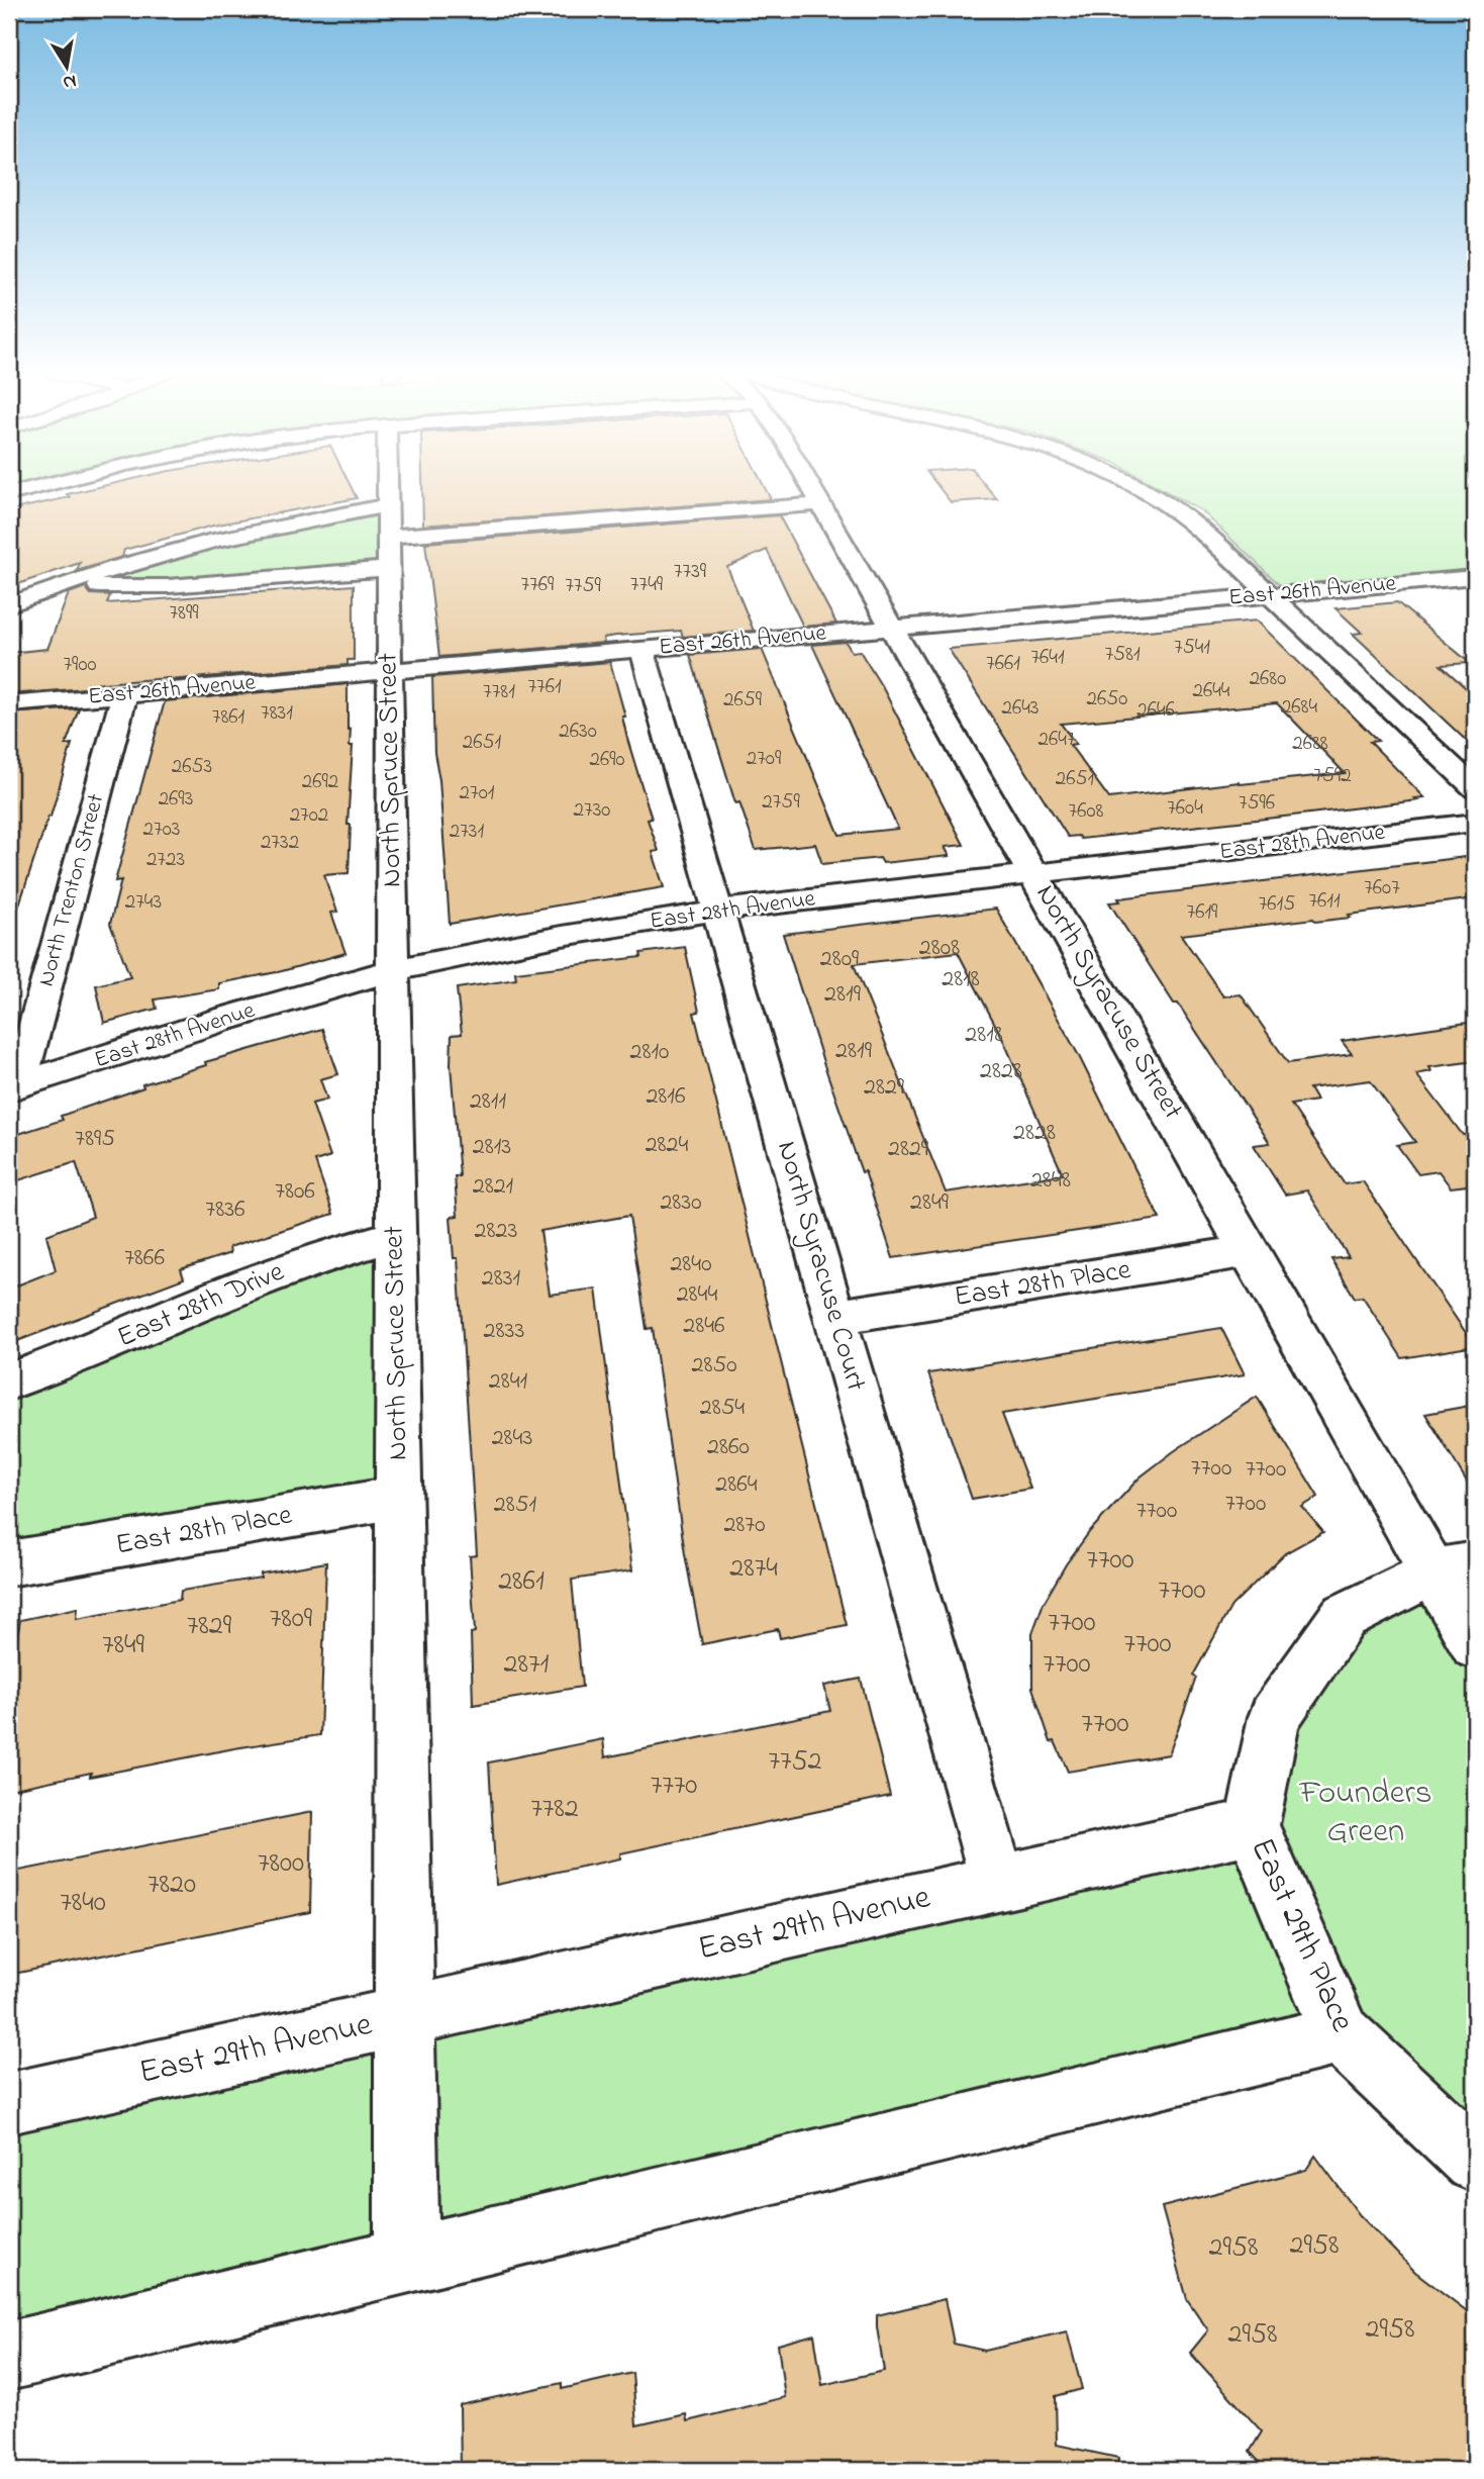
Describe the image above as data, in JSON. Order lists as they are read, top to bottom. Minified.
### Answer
{"streets":{"street":["East 26th Avenue","North Spruce Street","East 28th Avenue","North Trenton Street","North Syracuse Street","North Syracuse Court","East 28th Place","East 28th Drive","East 29th Avenue","East 29th Place"]},"crossings":[["East 26th Avenue","North Spruce Street"],["East 26th Avenue","North Trenton Street"],["East 26th Avenue","North Syracuse Street"],["East 26th Avenue","North Syracuse Court"],["North Spruce Street","East 28th Avenue"],["North Spruce Street","East 28th Place"],["North Spruce Street","East 28th Drive"],["North Spruce Street","East 29th Avenue"],["East 28th Avenue","North Trenton Street"],["East 28th Avenue","North Syracuse Street"],["East 28th Avenue","North Syracuse Court"],["North Syracuse Street","East 28th Place"],["North Syracuse Court","East 28th Place"],["North Syracuse Court","East 29th Avenue"],["East 29th Avenue","East 29th Place"]],"parks":["Founders Green"],"house_numbers":["7739","7769","7749","7759","7899","7541","7581","7641","7661","7900","2680","7761","2644","7781","2650","2659","2684","2643","2646","7831","7861","2630","2647","2651","2688","2709","2690","2653","7592","2651","2692","2701","2693","2759","7596","7604","2730","7608","2702","2703","2731","2732","2723","7607","7611","2743","7615","7619","2808","2809","2818","2819","2818","2819","2810","2828","2829","2816","2811","2828","7895","2824","2813","2829","2848","2821","7806","2830","2849","7836","2823","7866","2840","2831","2844","2846","2833","2850","2841","2854","2843","2860","7700","7700","2864","7700","2851","7700","2870","7700","2874","2861","7700","7809","7700","7829","7700","7849","2871","7700","7700","7752","7770","7782","7800","7820","7840","2958","2958","2958","2958"],"north":"bottom"}
